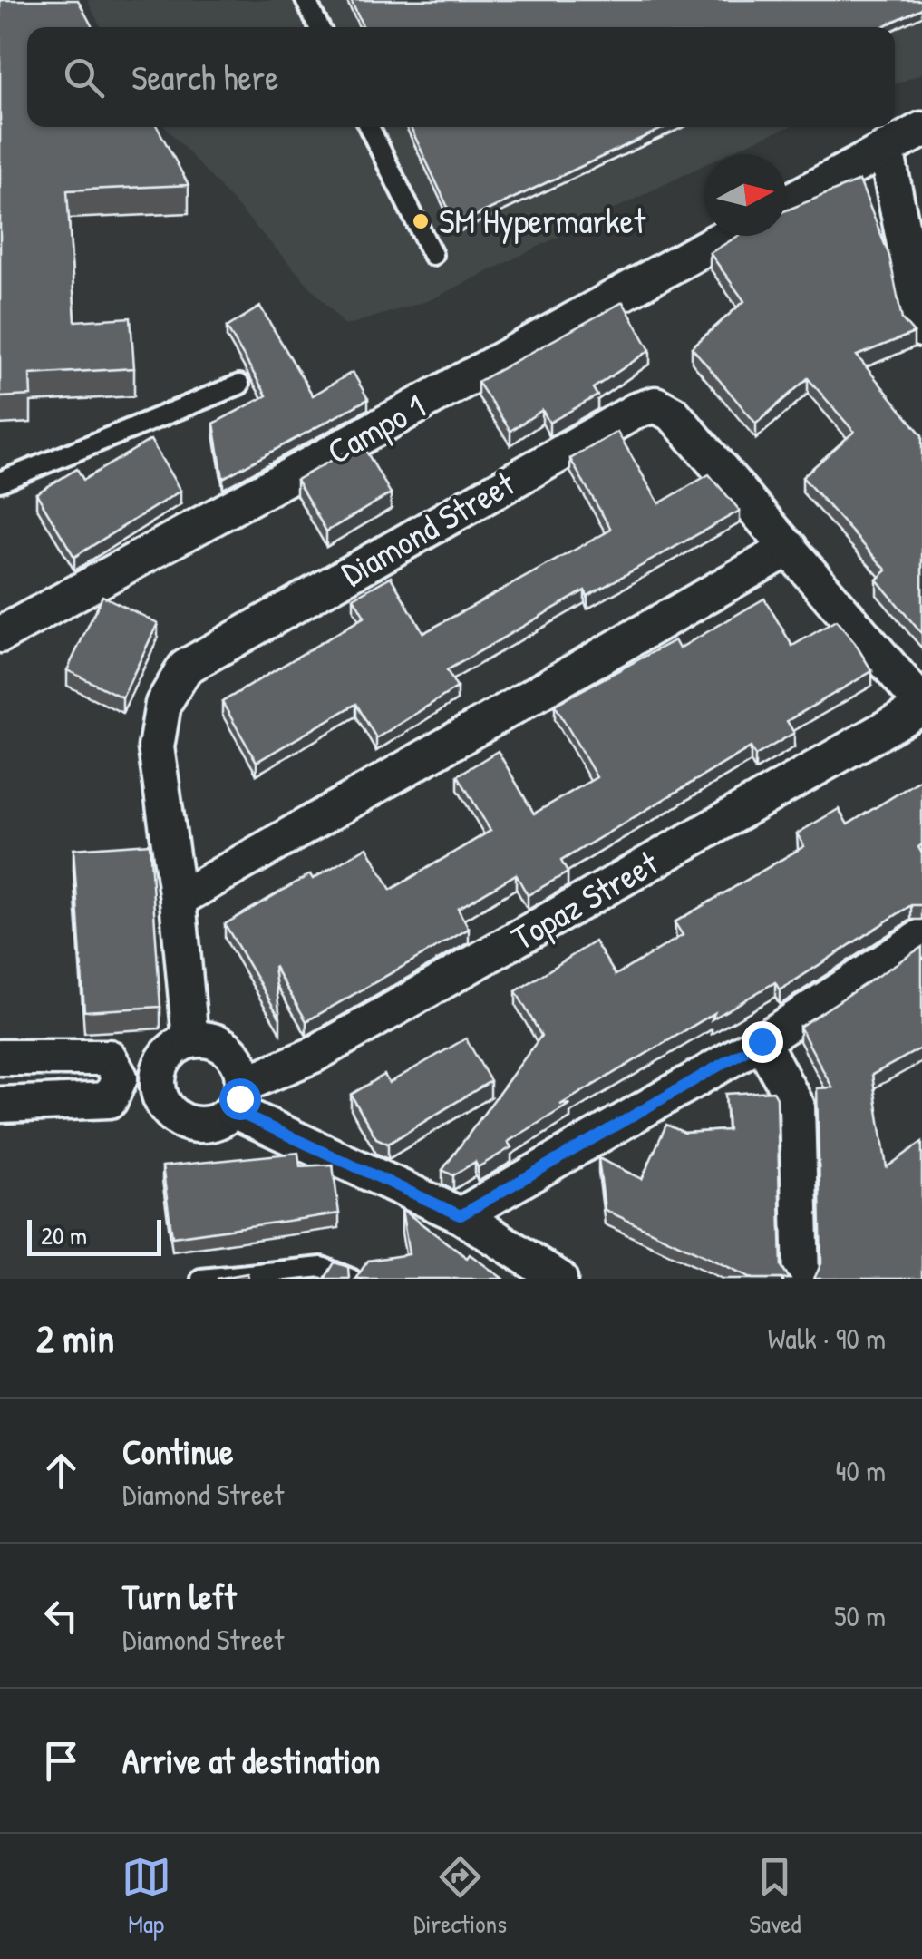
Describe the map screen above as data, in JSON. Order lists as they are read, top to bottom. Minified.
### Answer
{"streets":{"street":["Campo 1","Diamond Street","Topaz Street"]},"crossings":[["Diamond Street","Topaz Street"]],"places":["SM Hypermarket"],"scale_bar":"20 m","north":"right","page":{"search":"Search here","scale":"20 m","heading":["2 min","Walk · 90 m"],"list":[["Continue","Diamond Street","40 m"],["Turn left","Diamond Street","50 m"],"Arrive at destination"],"nav":["Map","Directions","Saved"]}}
